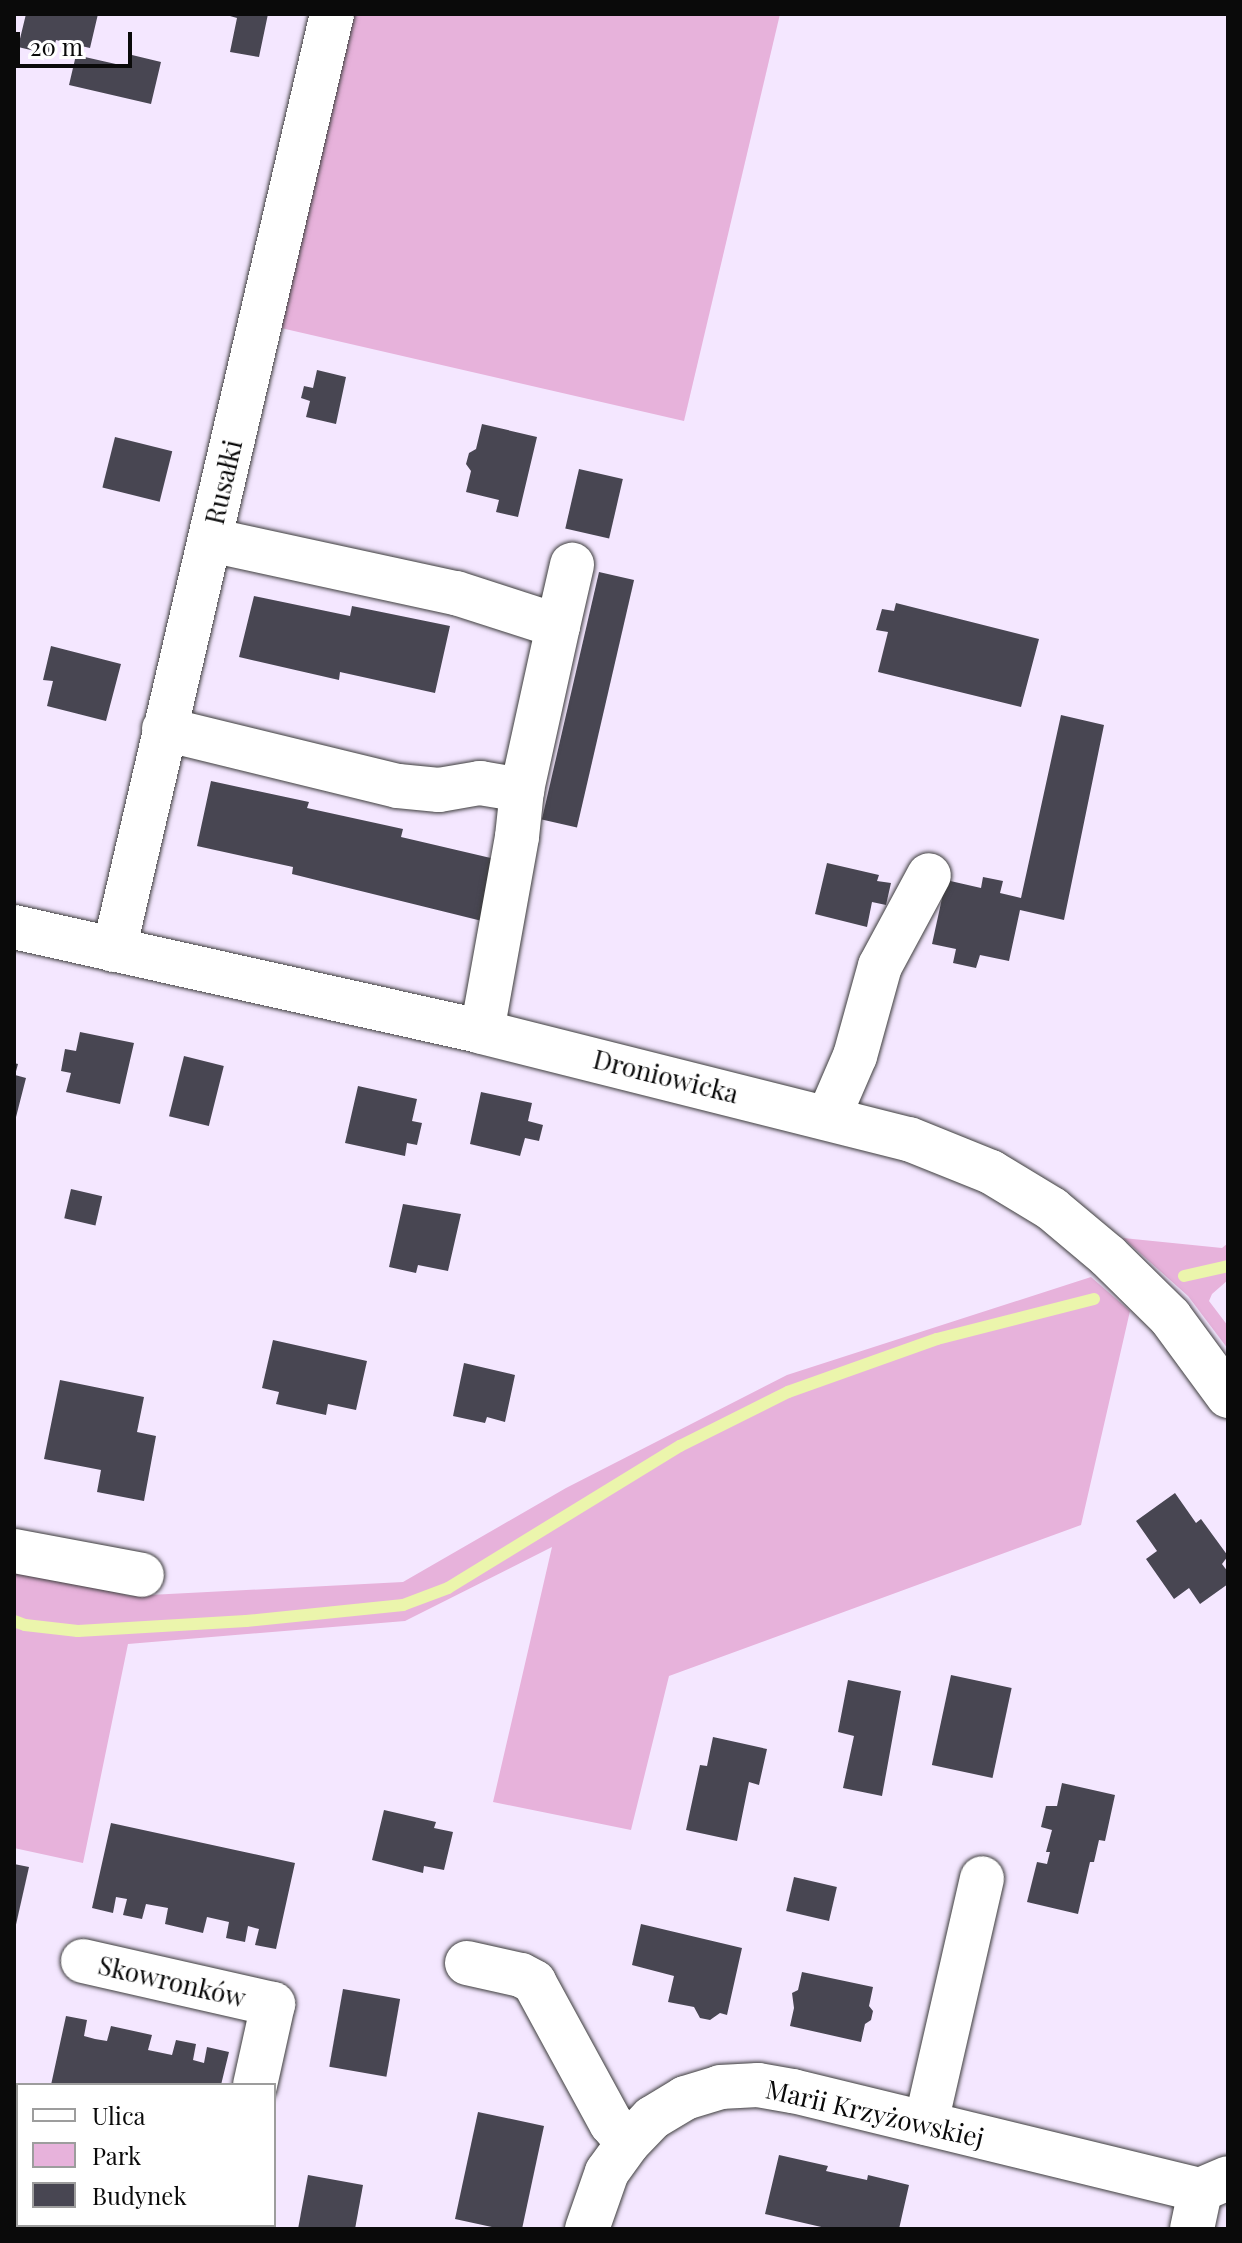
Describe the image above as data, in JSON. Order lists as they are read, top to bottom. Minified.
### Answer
{"streets":{"street":["Rusałki","Droniowicka","Skowronków","Marii Krzyżowskiej"]},"crossings":[["Rusałki","Droniowicka"]],"legend":["Ulica","Park","Budynek"],"scale_bar":"20 m"}
